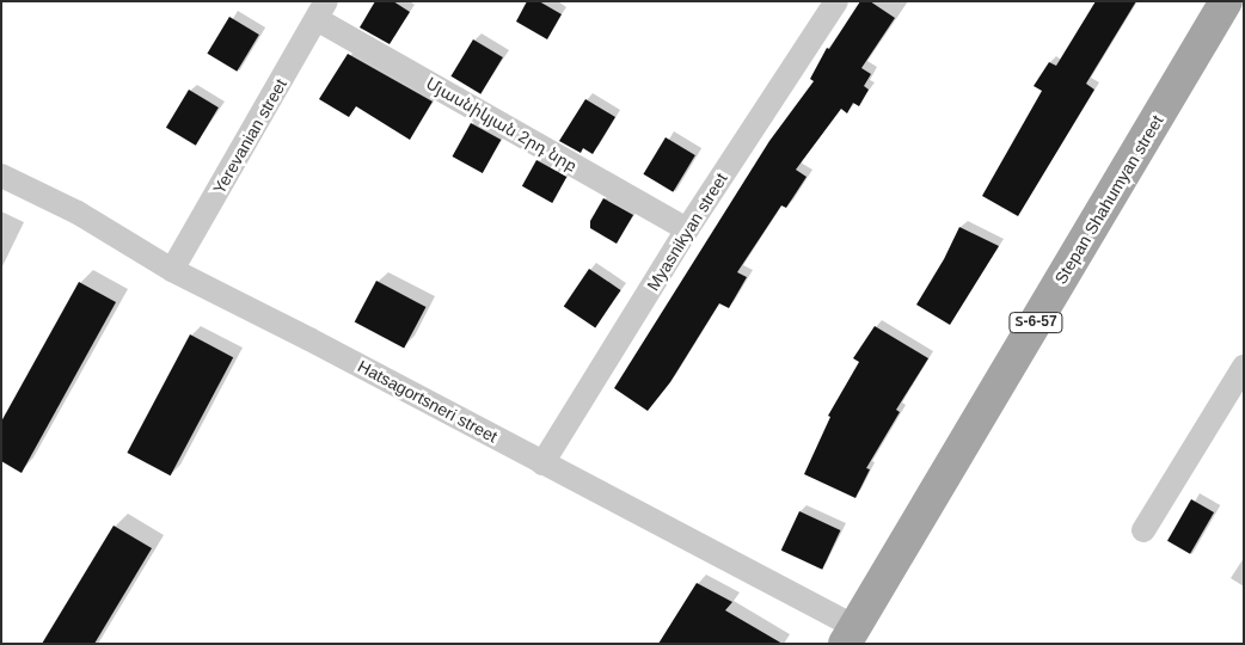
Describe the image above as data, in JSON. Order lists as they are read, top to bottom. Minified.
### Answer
{"streets":{"main road":["Stepan Shahumyan street","Տ-6-57"],"street":["Մյասնիկյան 2րդ նրբ","Yerevanian street","Myasnikyan street","Hatsagortsneri street"]},"crossings":[["Մյասնիկյան 2րդ նրբ","Yerevanian street"],["Մյասնիկյան 2րդ նրբ","Myasnikyan street"],["Yerevanian street","Hatsagortsneri street"],["Stepan Shahumyan street","Hatsagortsneri street"],["Myasnikyan street","Hatsagortsneri street"]]}
